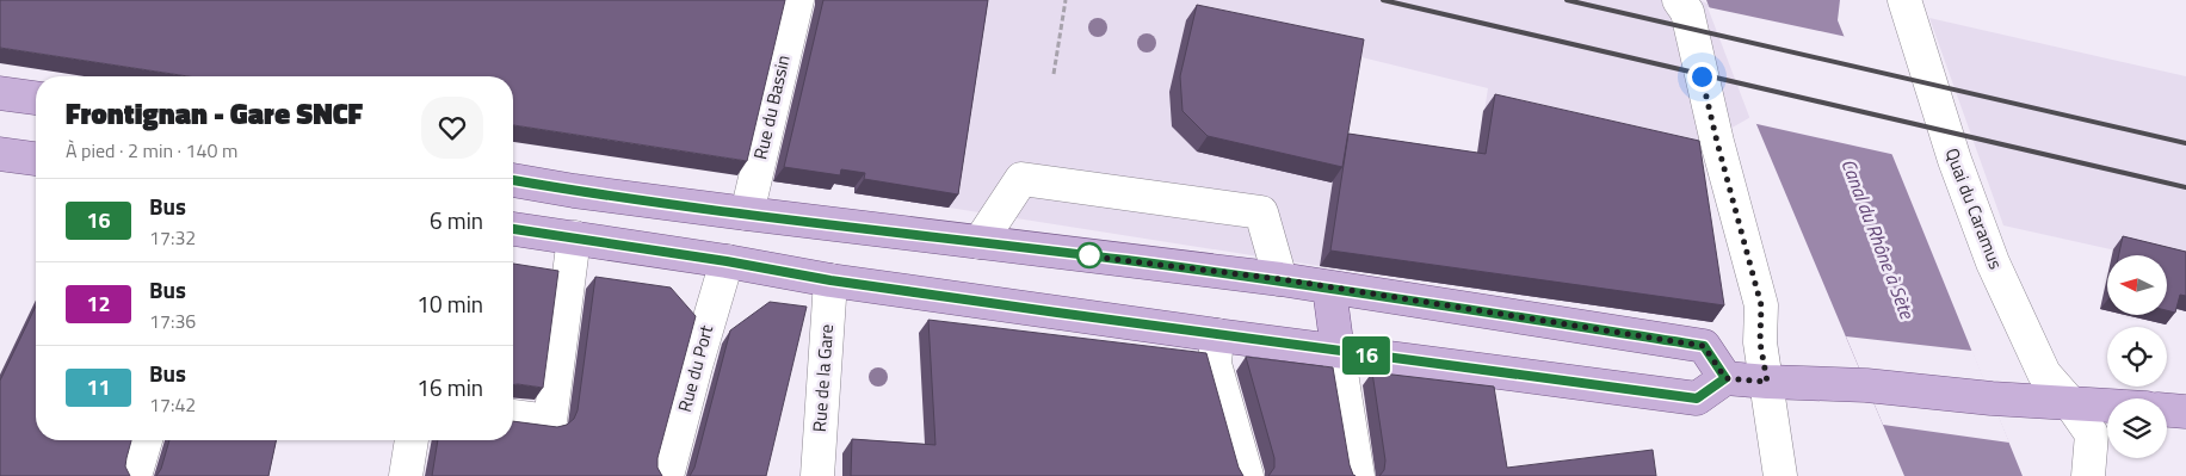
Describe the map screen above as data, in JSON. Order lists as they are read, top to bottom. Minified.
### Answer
{"streets":{"street":["Rue du Bassin","Quai du Caramus","Rue du Port","Rue de la Gare"]},"water":["Canal du Rhône à Sète"],"lines":["bus line 16"],"north":"left","page":{"on_map":"16","heading":["Frontignan - Gare SNCF","À pied · 2 min · 140 m"],"list":[{"mark":"16","name":"Bus","note":"17:32","value":"6 min"},{"mark":"12","name":"Bus","note":"17:36","value":"10 min"},{"mark":"11","name":"Bus","note":"17:42","value":"16 min"}]}}
